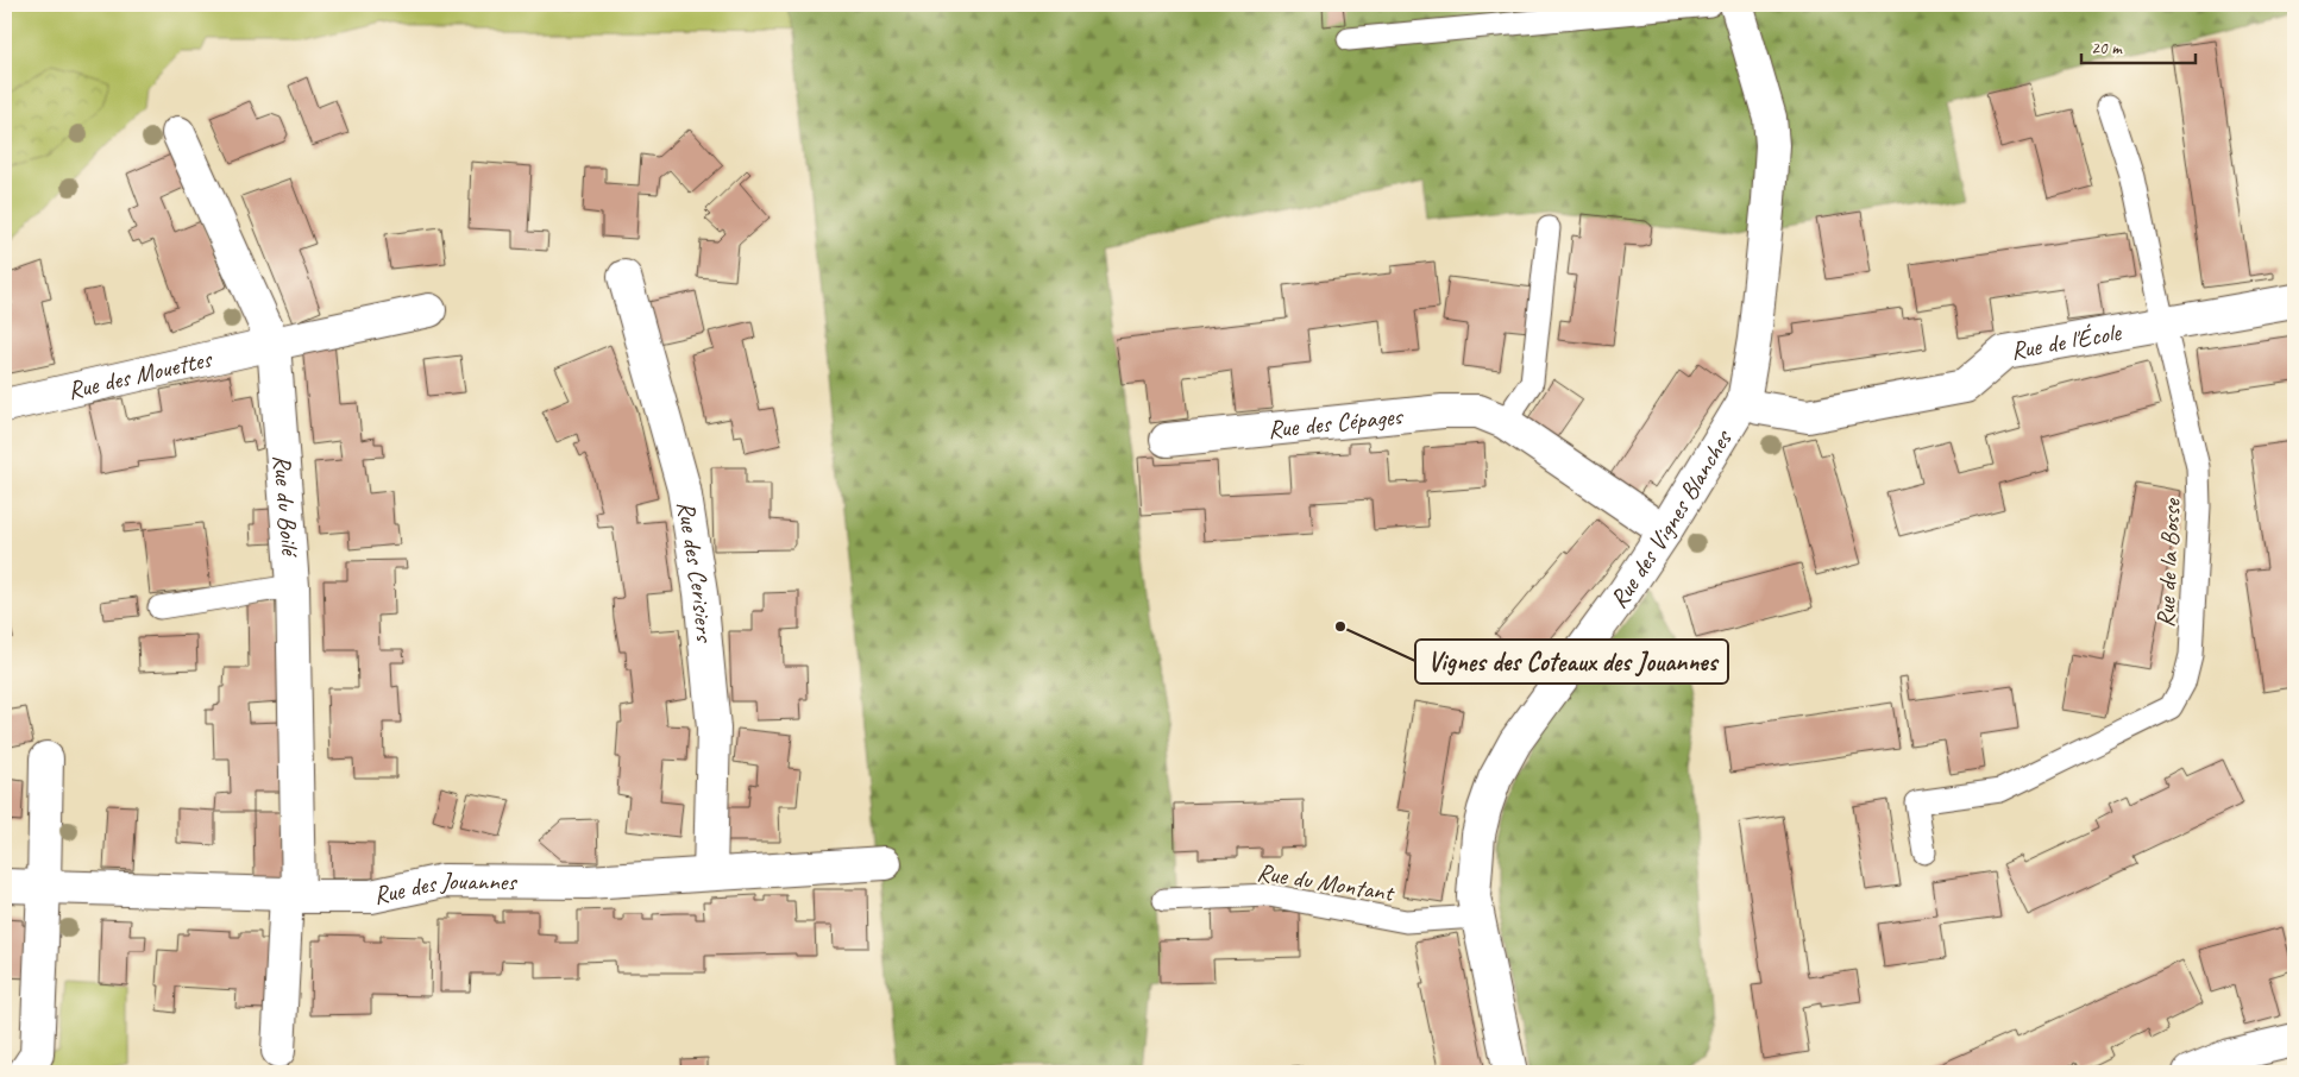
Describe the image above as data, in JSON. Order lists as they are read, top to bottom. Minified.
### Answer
{"streets":{"street":["Rue de l'École","Rue des Mouettes","Rue des Cépages","Rue du Boilé","Rue des Vignes Blanches","Rue des Cerisiers","Rue des Jouannes"],"lane":["Rue de la Bosse","Rue du Montant"]},"crossings":[["Rue de l'École","Rue des Vignes Blanches"],["Rue de l'École","Rue de la Bosse"],["Rue des Mouettes","Rue du Boilé"],["Rue des Cépages","Rue des Vignes Blanches"],["Rue du Boilé","Rue des Jouannes"],["Rue des Vignes Blanches","Rue du Montant"],["Rue des Cerisiers","Rue des Jouannes"]],"places":["Vignes des Coteaux des Jouannes"],"scale_bar":"20 m"}
